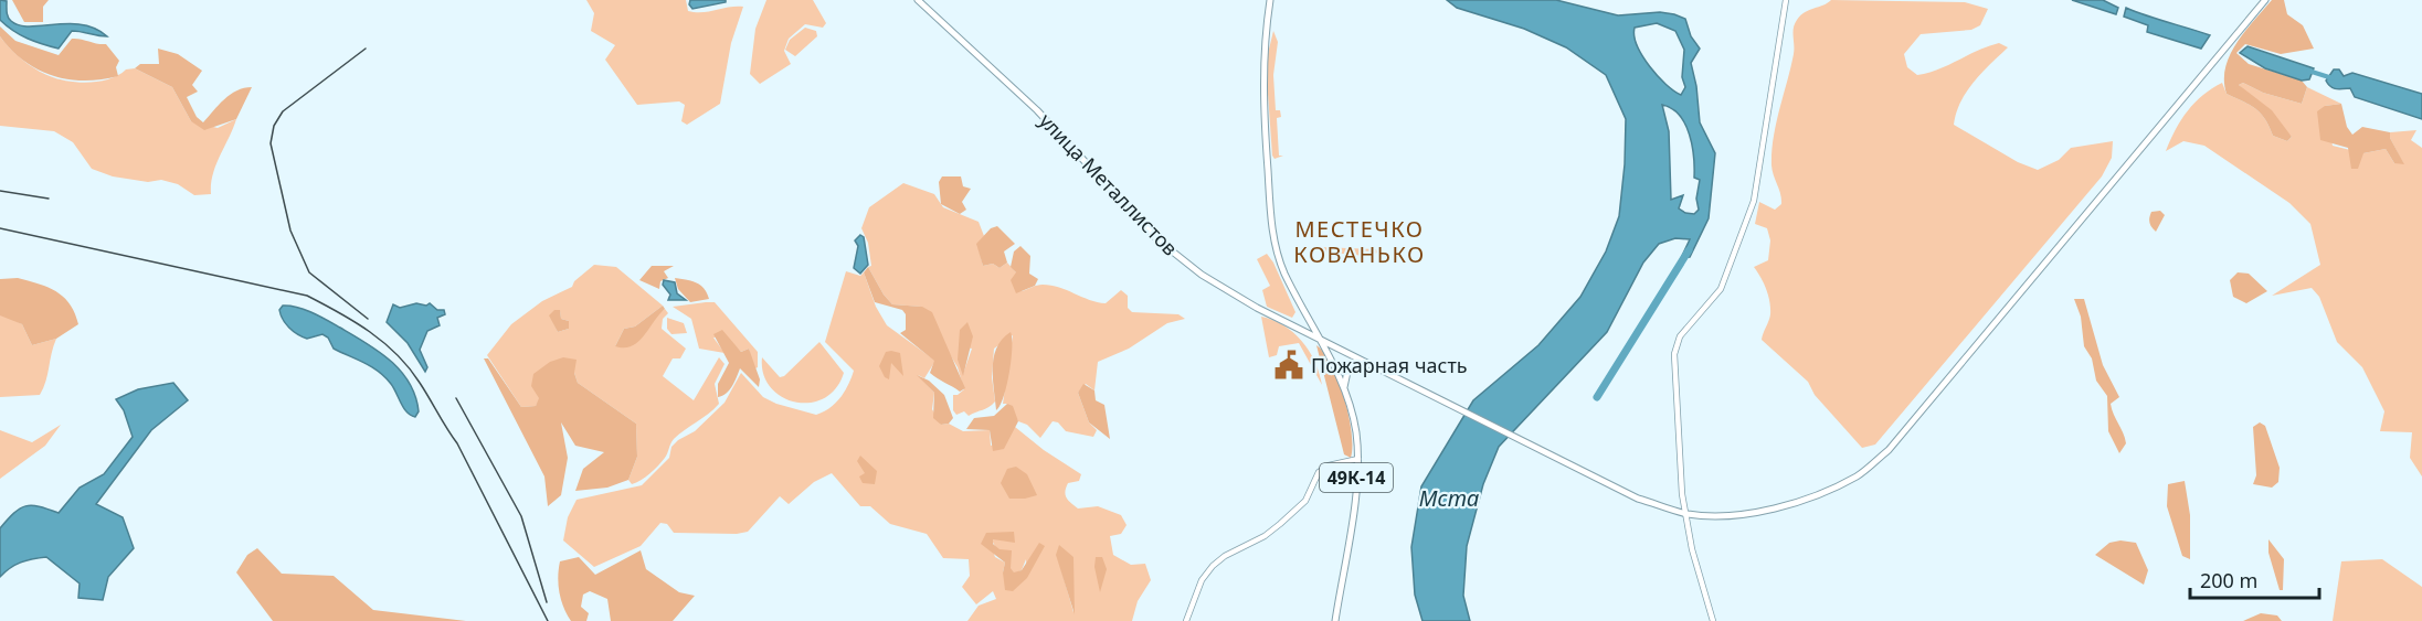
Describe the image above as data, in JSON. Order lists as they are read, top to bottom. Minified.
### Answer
{"streets":{"main road":["улица Металлистов","49К-14"]},"crossings":[["улица Металлистов","49К-14"]],"districts":["МЕСТЕЧКО КОВАНЬКО"],"water":["Мста"],"places":{"public building":["Пожарная часть"]},"scale_bar":"200 m"}
